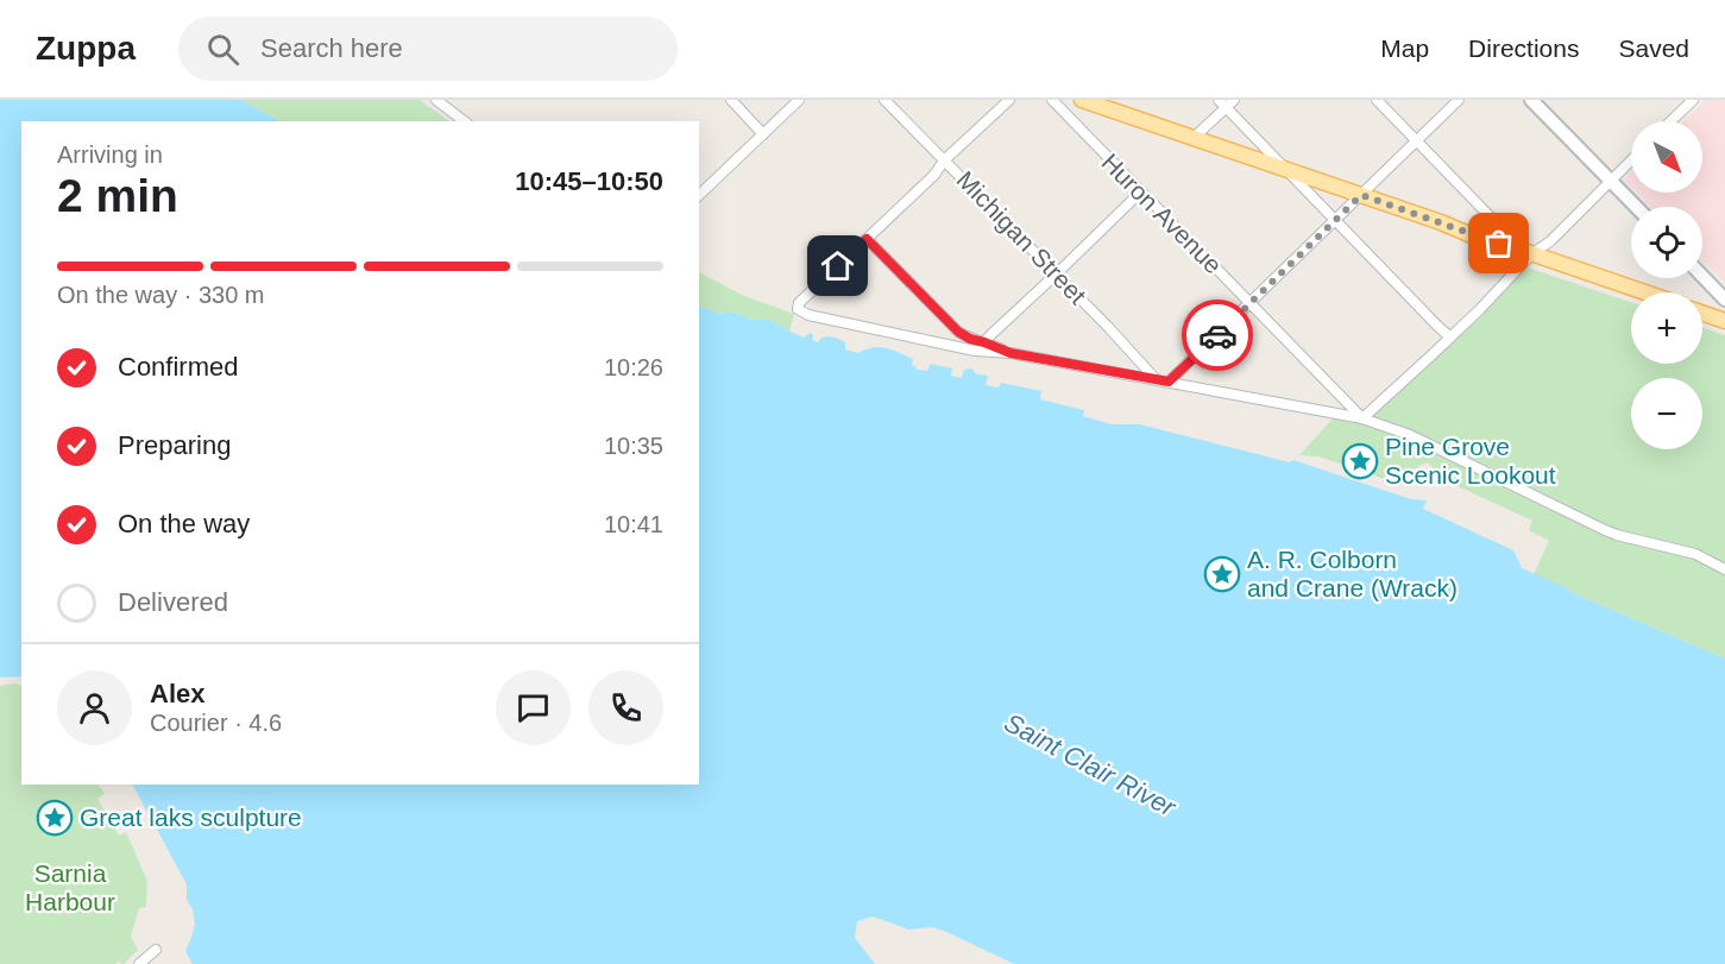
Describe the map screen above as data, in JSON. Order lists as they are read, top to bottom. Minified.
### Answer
{"streets":{"street":["Huron Avenue","Michigan Street"]},"water":["Saint Clair River"],"parks":["Sarnia Harbour"],"places":{"place":["Pine Grove Scenic Lookout","A. R. Colborn and Crane (Wrack)","Great laks sculpture"]},"north":"bottom right","page":{"header":"Zuppa","search":"Search here","nav":["Map","Directions","Saved"],"map_buttons":["+","−"],"heading":["2 min","Arriving in","10:45–10:50"],"panel":["Alex","Courier · 4.6"],"bar":"On the way · 330 m","list":[["Confirmed","10:26"],["Preparing","10:35"],["On the way","10:41"],"Delivered"]}}
